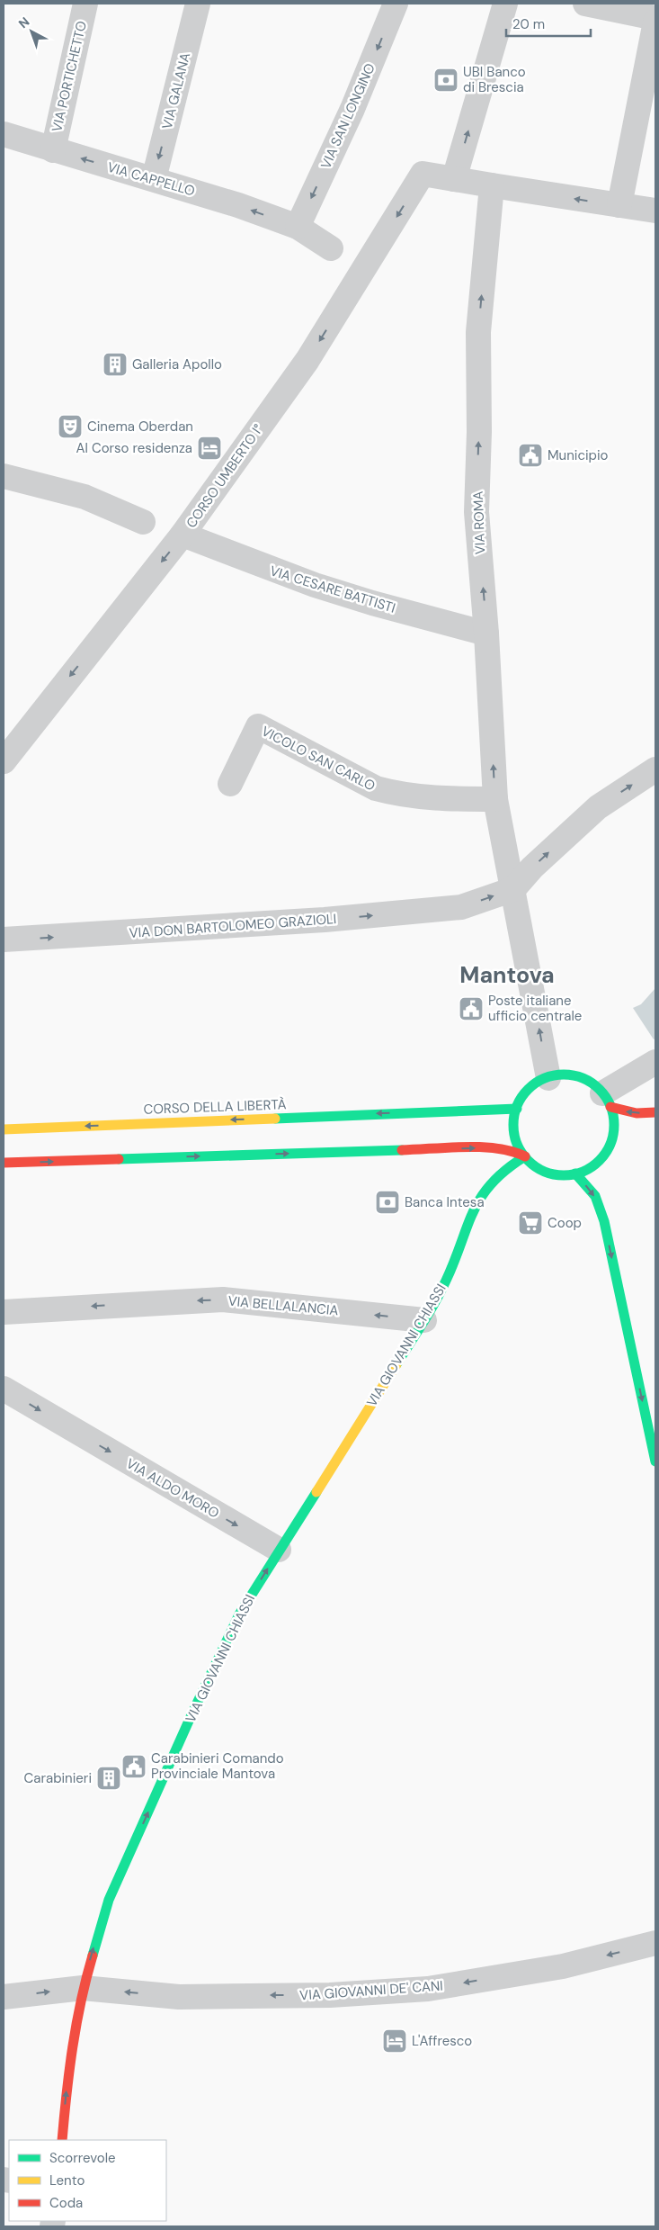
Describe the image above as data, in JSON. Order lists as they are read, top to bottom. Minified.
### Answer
{"streets":{"street":["VIA PORTICHETTO","VIA GALANA","VIA SAN LONGINO","VIA CAPPELLO","CORSO UMBERTO I°","VIA ROMA","VIA CESARE BATTISTI","VICOLO SAN CARLO","VIA DON BARTOLOMEO GRAZIOLI","CORSO DELLA LIBERTÀ","VIA BELLALANCIA","VIA GIOVANNI CHIASSI","VIA ALDO MORO","VIA GIOVANNI DE' CANI"]},"crossings":[["VIA PORTICHETTO","VIA CAPPELLO"],["VIA GALANA","VIA CAPPELLO"],["VIA SAN LONGINO","VIA CAPPELLO"],["CORSO UMBERTO I°","VIA CESARE BATTISTI"],["VIA ROMA","VIA CESARE BATTISTI"],["VIA ROMA","VICOLO SAN CARLO"],["VIA ROMA","VIA DON BARTOLOMEO GRAZIOLI"],["VIA ROMA","CORSO DELLA LIBERTÀ"],["VIA ROMA","VIA GIOVANNI CHIASSI"],["CORSO DELLA LIBERTÀ","VIA GIOVANNI CHIASSI"],["VIA BELLALANCIA","VIA GIOVANNI CHIASSI"],["VIA GIOVANNI CHIASSI","VIA ALDO MORO"],["VIA GIOVANNI CHIASSI","VIA GIOVANNI DE' CANI"]],"one_way":["VIA GALANA","VIA CAPPELLO","CORSO UMBERTO I°","VIA ROMA","VIA DON BARTOLOMEO GRAZIOLI","VIA GIOVANNI CHIASSI","VIA ALDO MORO"],"districts":["Mantova"],"places":{"bank":["UBI Banco di Brescia","Banca Intesa"],"building":["Galleria Apollo","Carabinieri"],"theatre":["Cinema Oberdan"],"hotel":["Al Corso residenza","L'Affresco"],"public building":["Municipio","Poste italiane ufficio centrale","Carabinieri Comando Provinciale Mantova"],"supermarket":["Coop"]},"legend":["Scorrevole","Lento","Coda"],"scale_bar":"20 m","north":"top left"}
